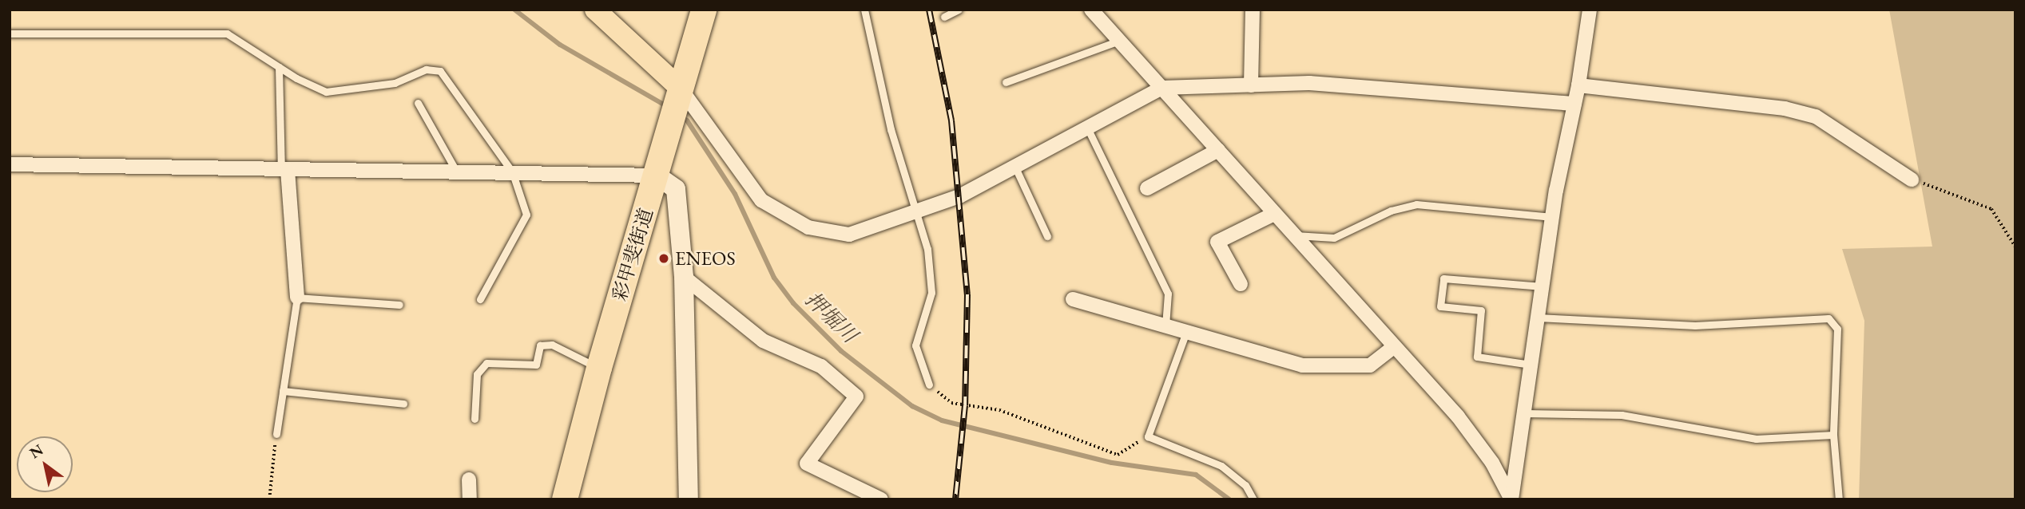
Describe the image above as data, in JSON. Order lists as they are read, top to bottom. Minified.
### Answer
{"streets":{"highway":["彩甲斐街道"]},"water":["押堀川"],"places":["ENEOS"],"north":"top left"}
